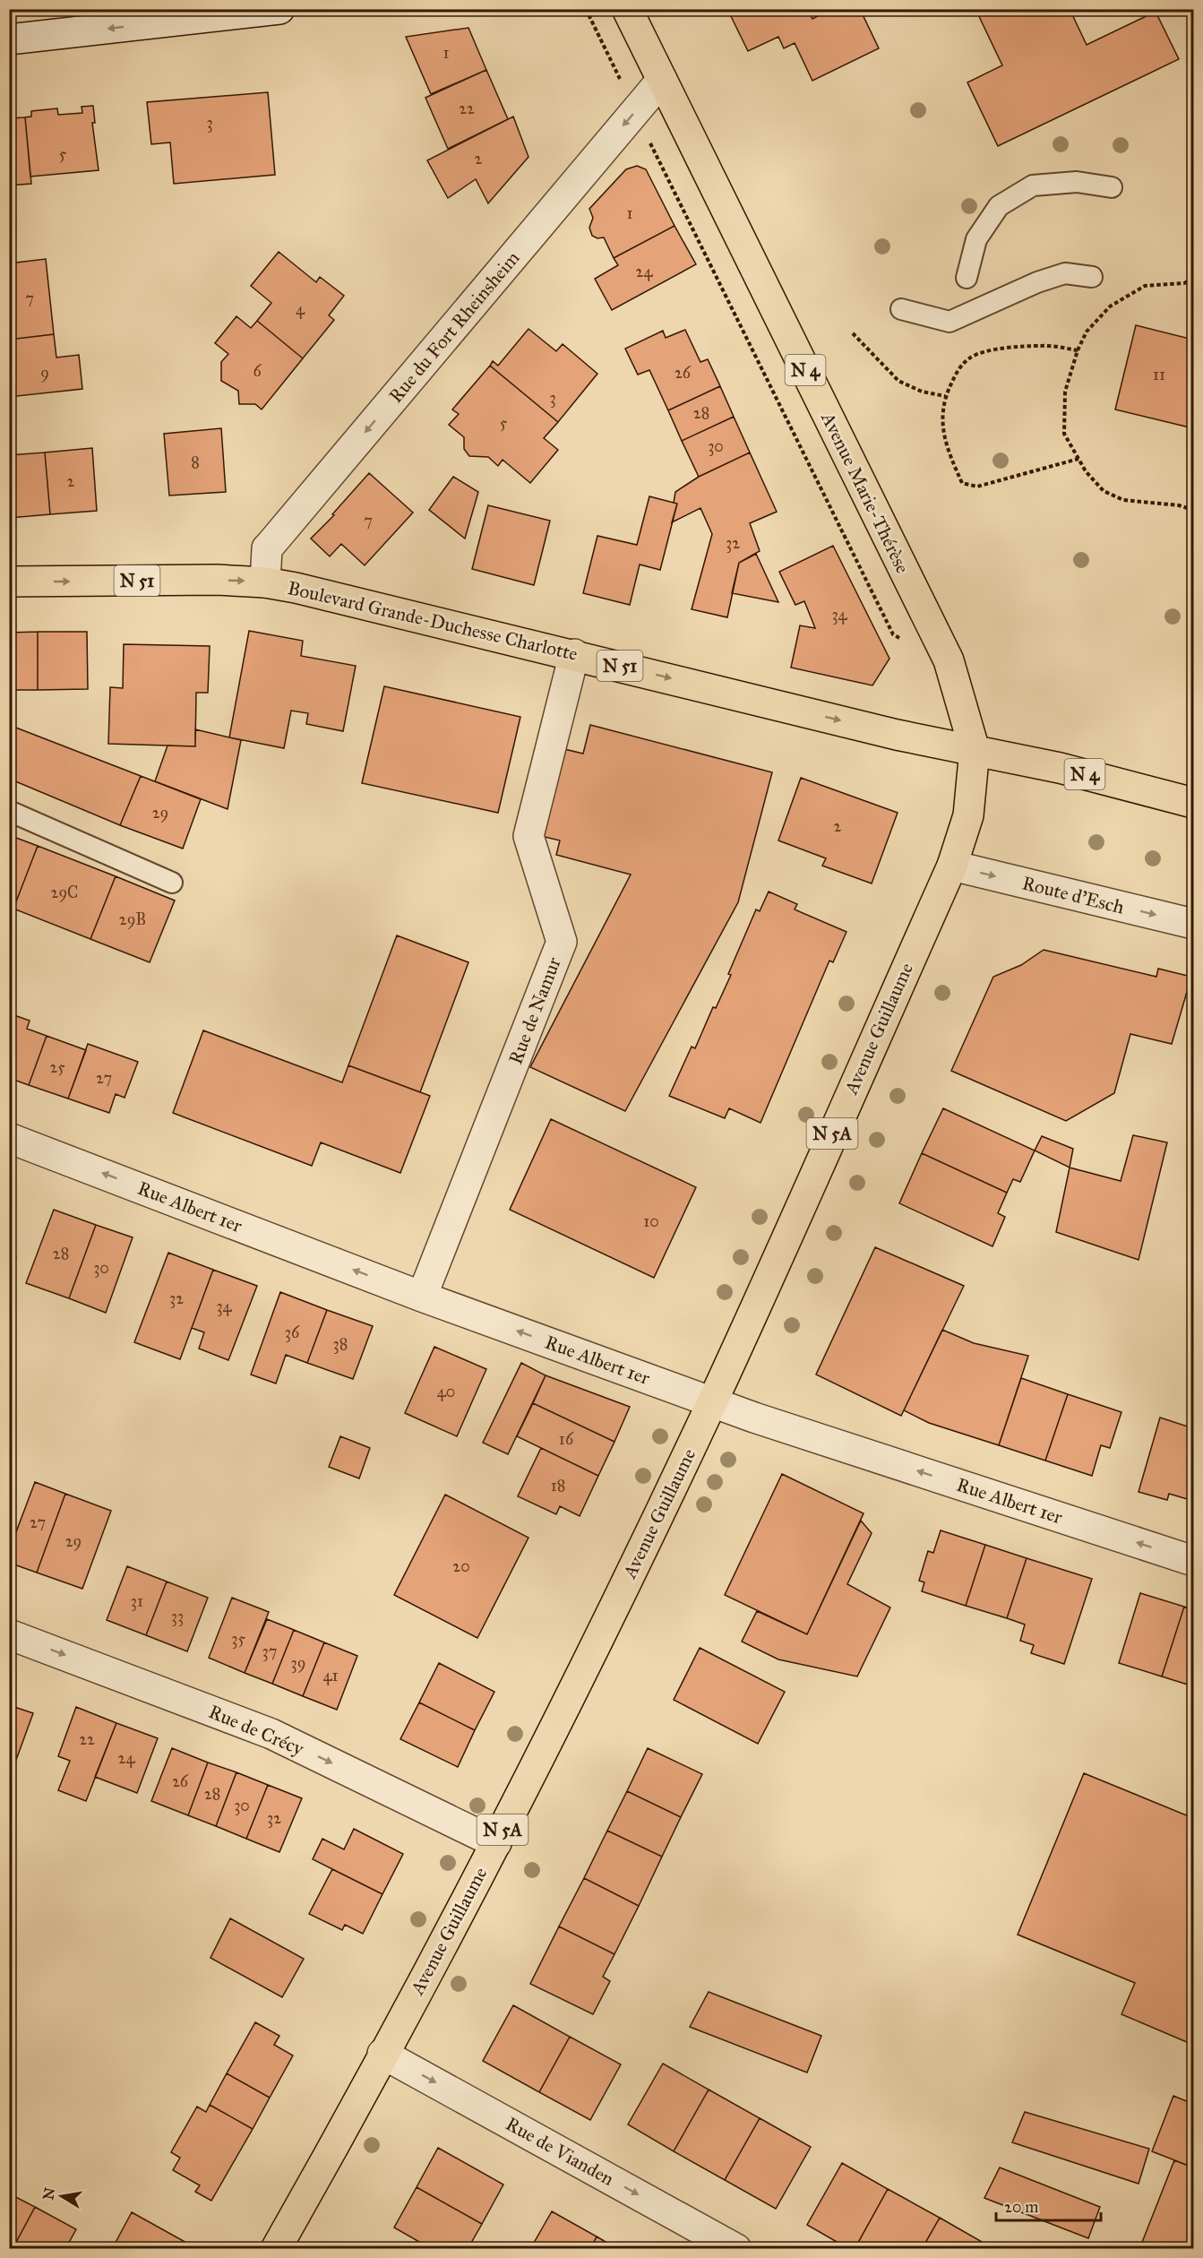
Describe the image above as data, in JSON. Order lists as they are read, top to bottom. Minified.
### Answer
{"streets":{"main road":["N 4","Avenue Marie-Thérèse","N 51","Boulevard Grande-Duchesse Charlotte","Avenue Guillaume","N 5A"],"street":["Rue du Fort Rheinsheim","Route d'Esch","Rue de Namur","Rue Albert 1er","Rue de Crécy","Rue de Vianden"]},"crossings":[["Rue du Fort Rheinsheim","Avenue Marie-Thérèse"],["Rue du Fort Rheinsheim","Boulevard Grande-Duchesse Charlotte"],["N 4","Avenue Marie-Thérèse"],["N 4","Boulevard Grande-Duchesse Charlotte"],["N 4","Avenue Guillaume"],["Avenue Marie-Thérèse","Boulevard Grande-Duchesse Charlotte"],["Avenue Marie-Thérèse","Avenue Guillaume"],["Boulevard Grande-Duchesse Charlotte","Rue de Namur"],["Boulevard Grande-Duchesse Charlotte","Avenue Guillaume"],["Route d'Esch","Avenue Guillaume"],["Rue de Namur","Rue Albert 1er"],["Avenue Guillaume","Rue Albert 1er"],["Avenue Guillaume","Rue de Crécy"],["Avenue Guillaume","Rue de Vianden"]],"one_way":["Rue du Fort Rheinsheim","Boulevard Grande-Duchesse Charlotte","Route d'Esch","Rue Albert 1er","Rue de Crécy","Rue de Vianden"],"house_numbers":["1","22","3","5","2","1","24","7","4","6","9","26","11","3","28","5","30","8","2","7","32","34","29","2","29C","29B","25","27","10","28","30","32","34","36","38","40","16","18","27","29","20","31","33","35","37","39","41","22","24","26","28","30","32"],"scale_bar":"20 m","north":"left"}
